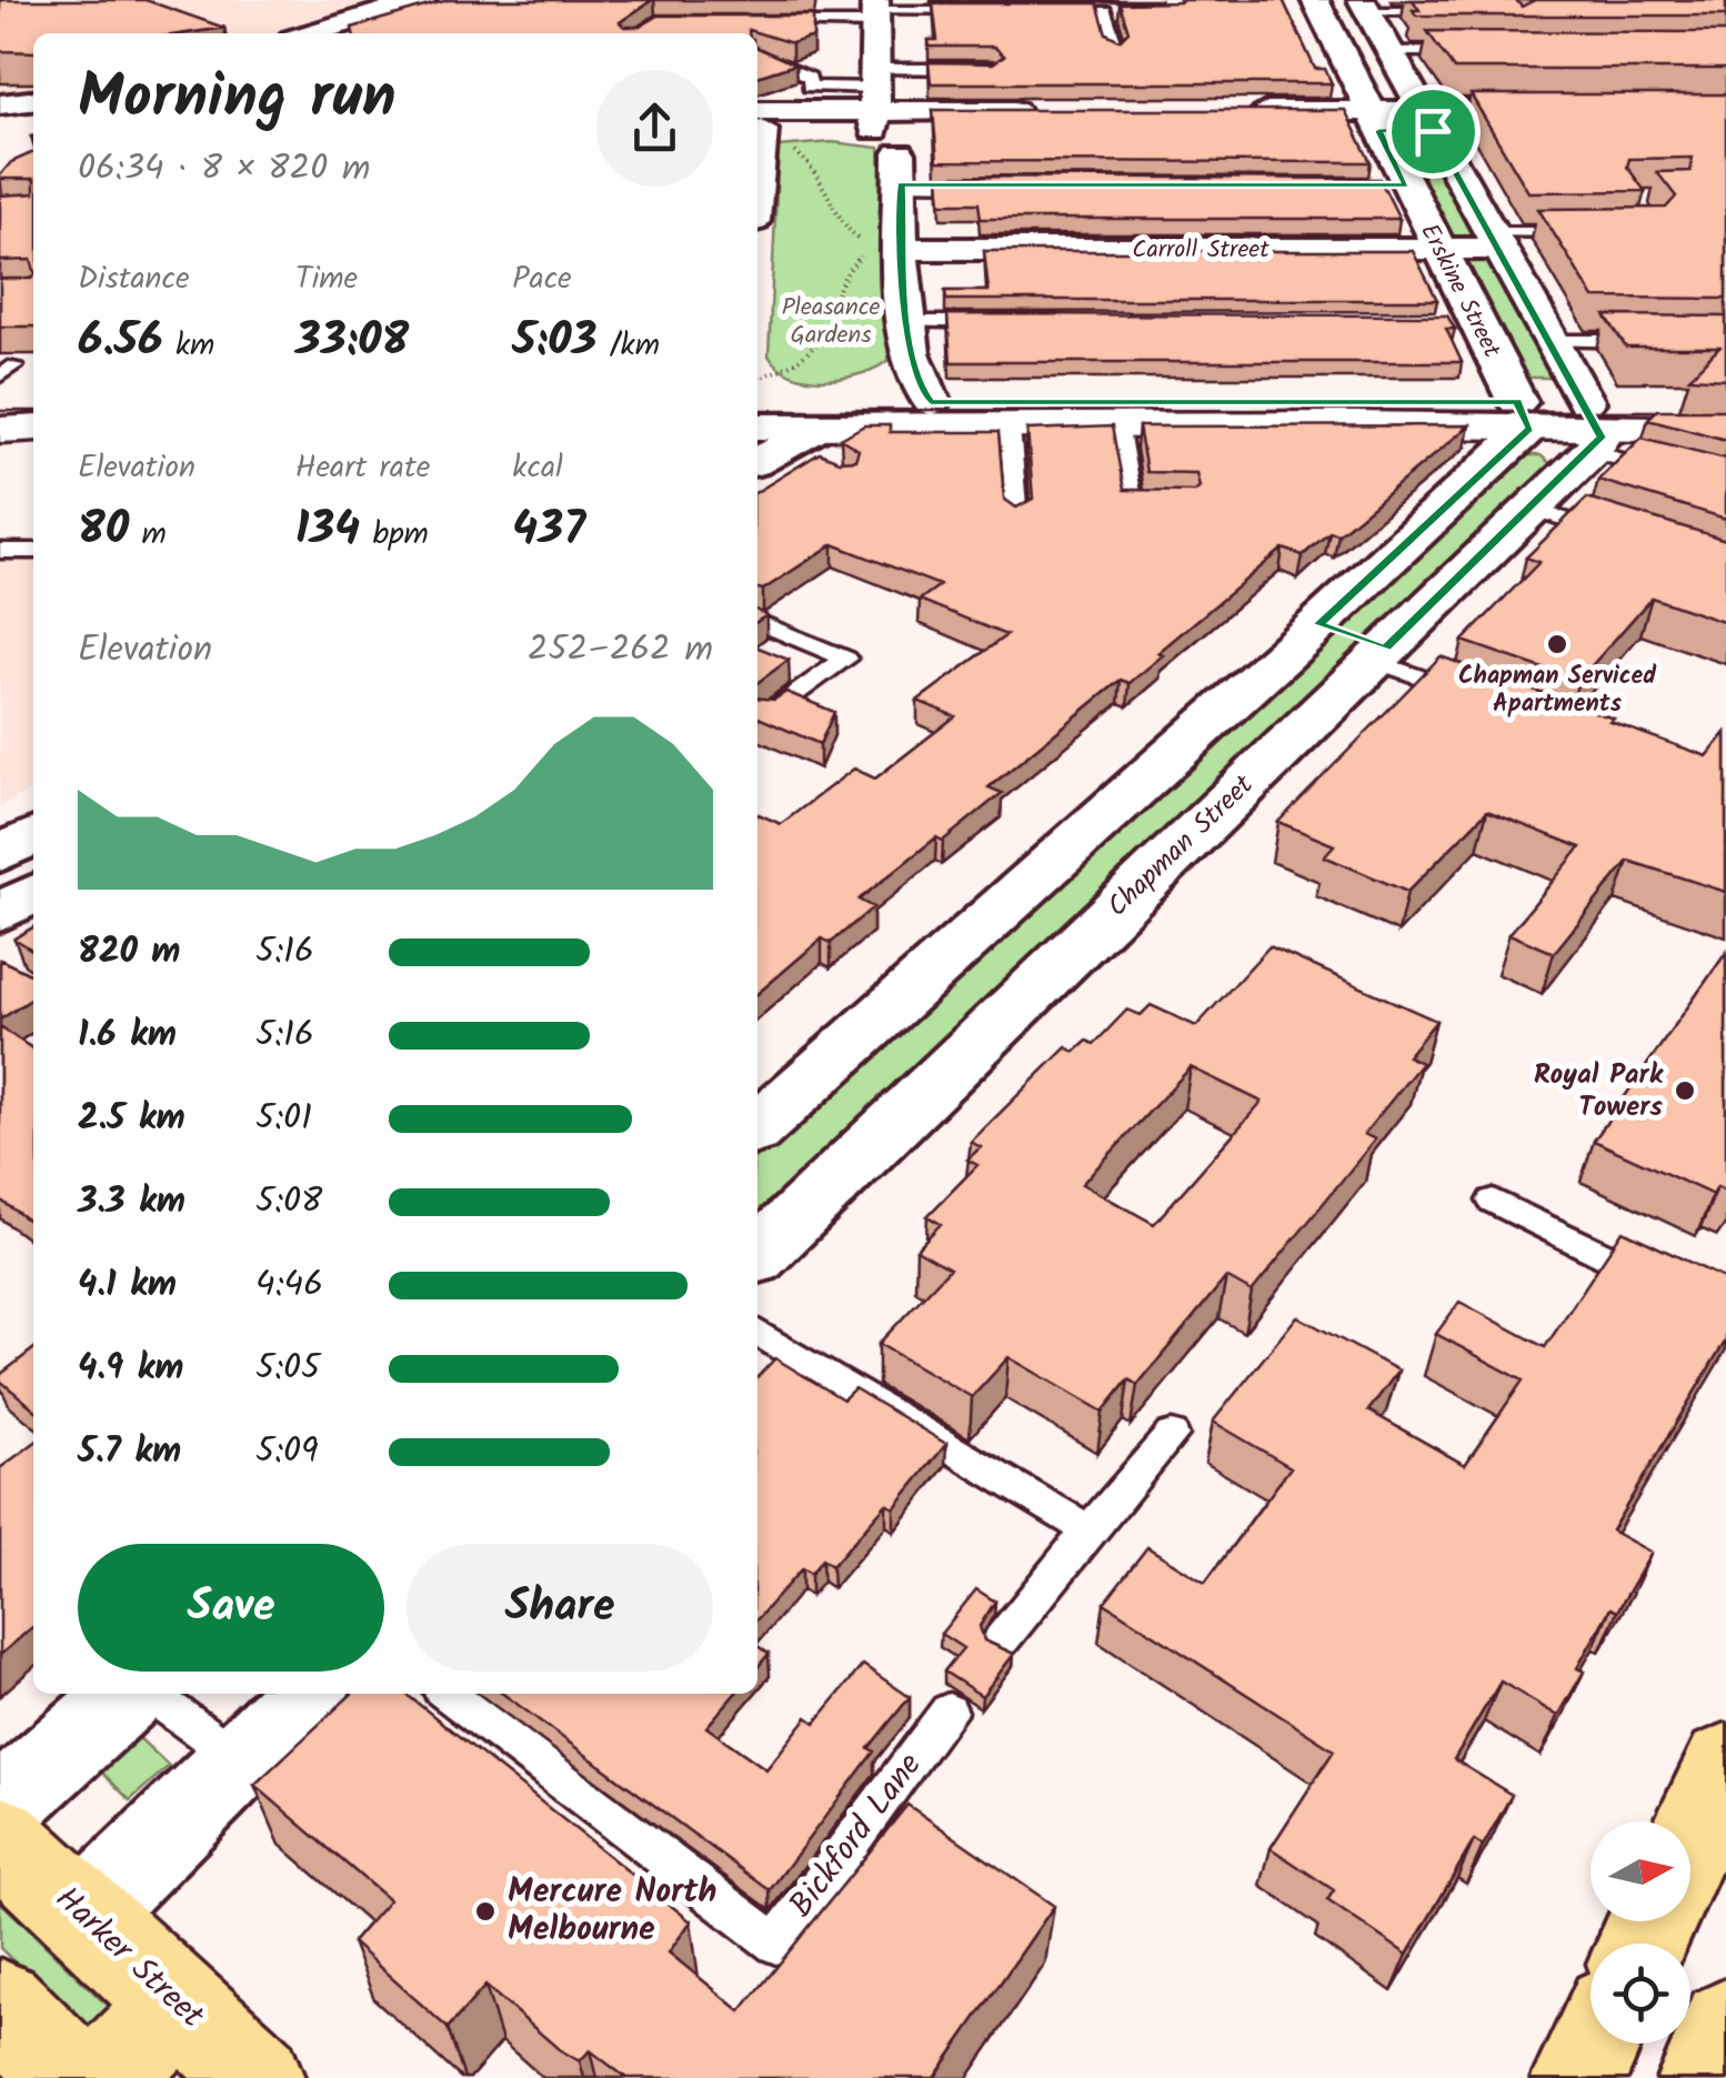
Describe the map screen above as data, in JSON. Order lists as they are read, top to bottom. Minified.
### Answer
{"streets":{"main road":["Harker Street"],"street":["Carroll Street","Erskine Street","Chapman Street"],"lane":["Bickford Lane"]},"crossings":[["Carroll Street","Erskine Street"],["Erskine Street","Chapman Street"]],"parks":["Pleasance Gardens"],"places":["Chapman Serviced Apartments","Royal Park Towers","Mercure North Melbourne"],"north":"right","page":{"heading":["Morning run","06:34 · 8 × 820 m"],"stats":[["Distance","6.56 km"],["Time","33:08"],["Pace","5:03 /km"],["Elevation","80 m"],["Heart rate","134 bpm"],["kcal","437"]],"chart":["Elevation","252–262 m"],"list":[{"name":"820 m","note":"5:16"},{"name":"1.6 km","note":"5:16"},{"name":"2.5 km","note":"5:01"},{"name":"3.3 km","note":"5:08"},{"name":"4.1 km","note":"4:46"},{"name":"4.9 km","note":"5:05"},{"name":"5.7 km","note":"5:09"}],"buttons":["Save","Share"]}}
